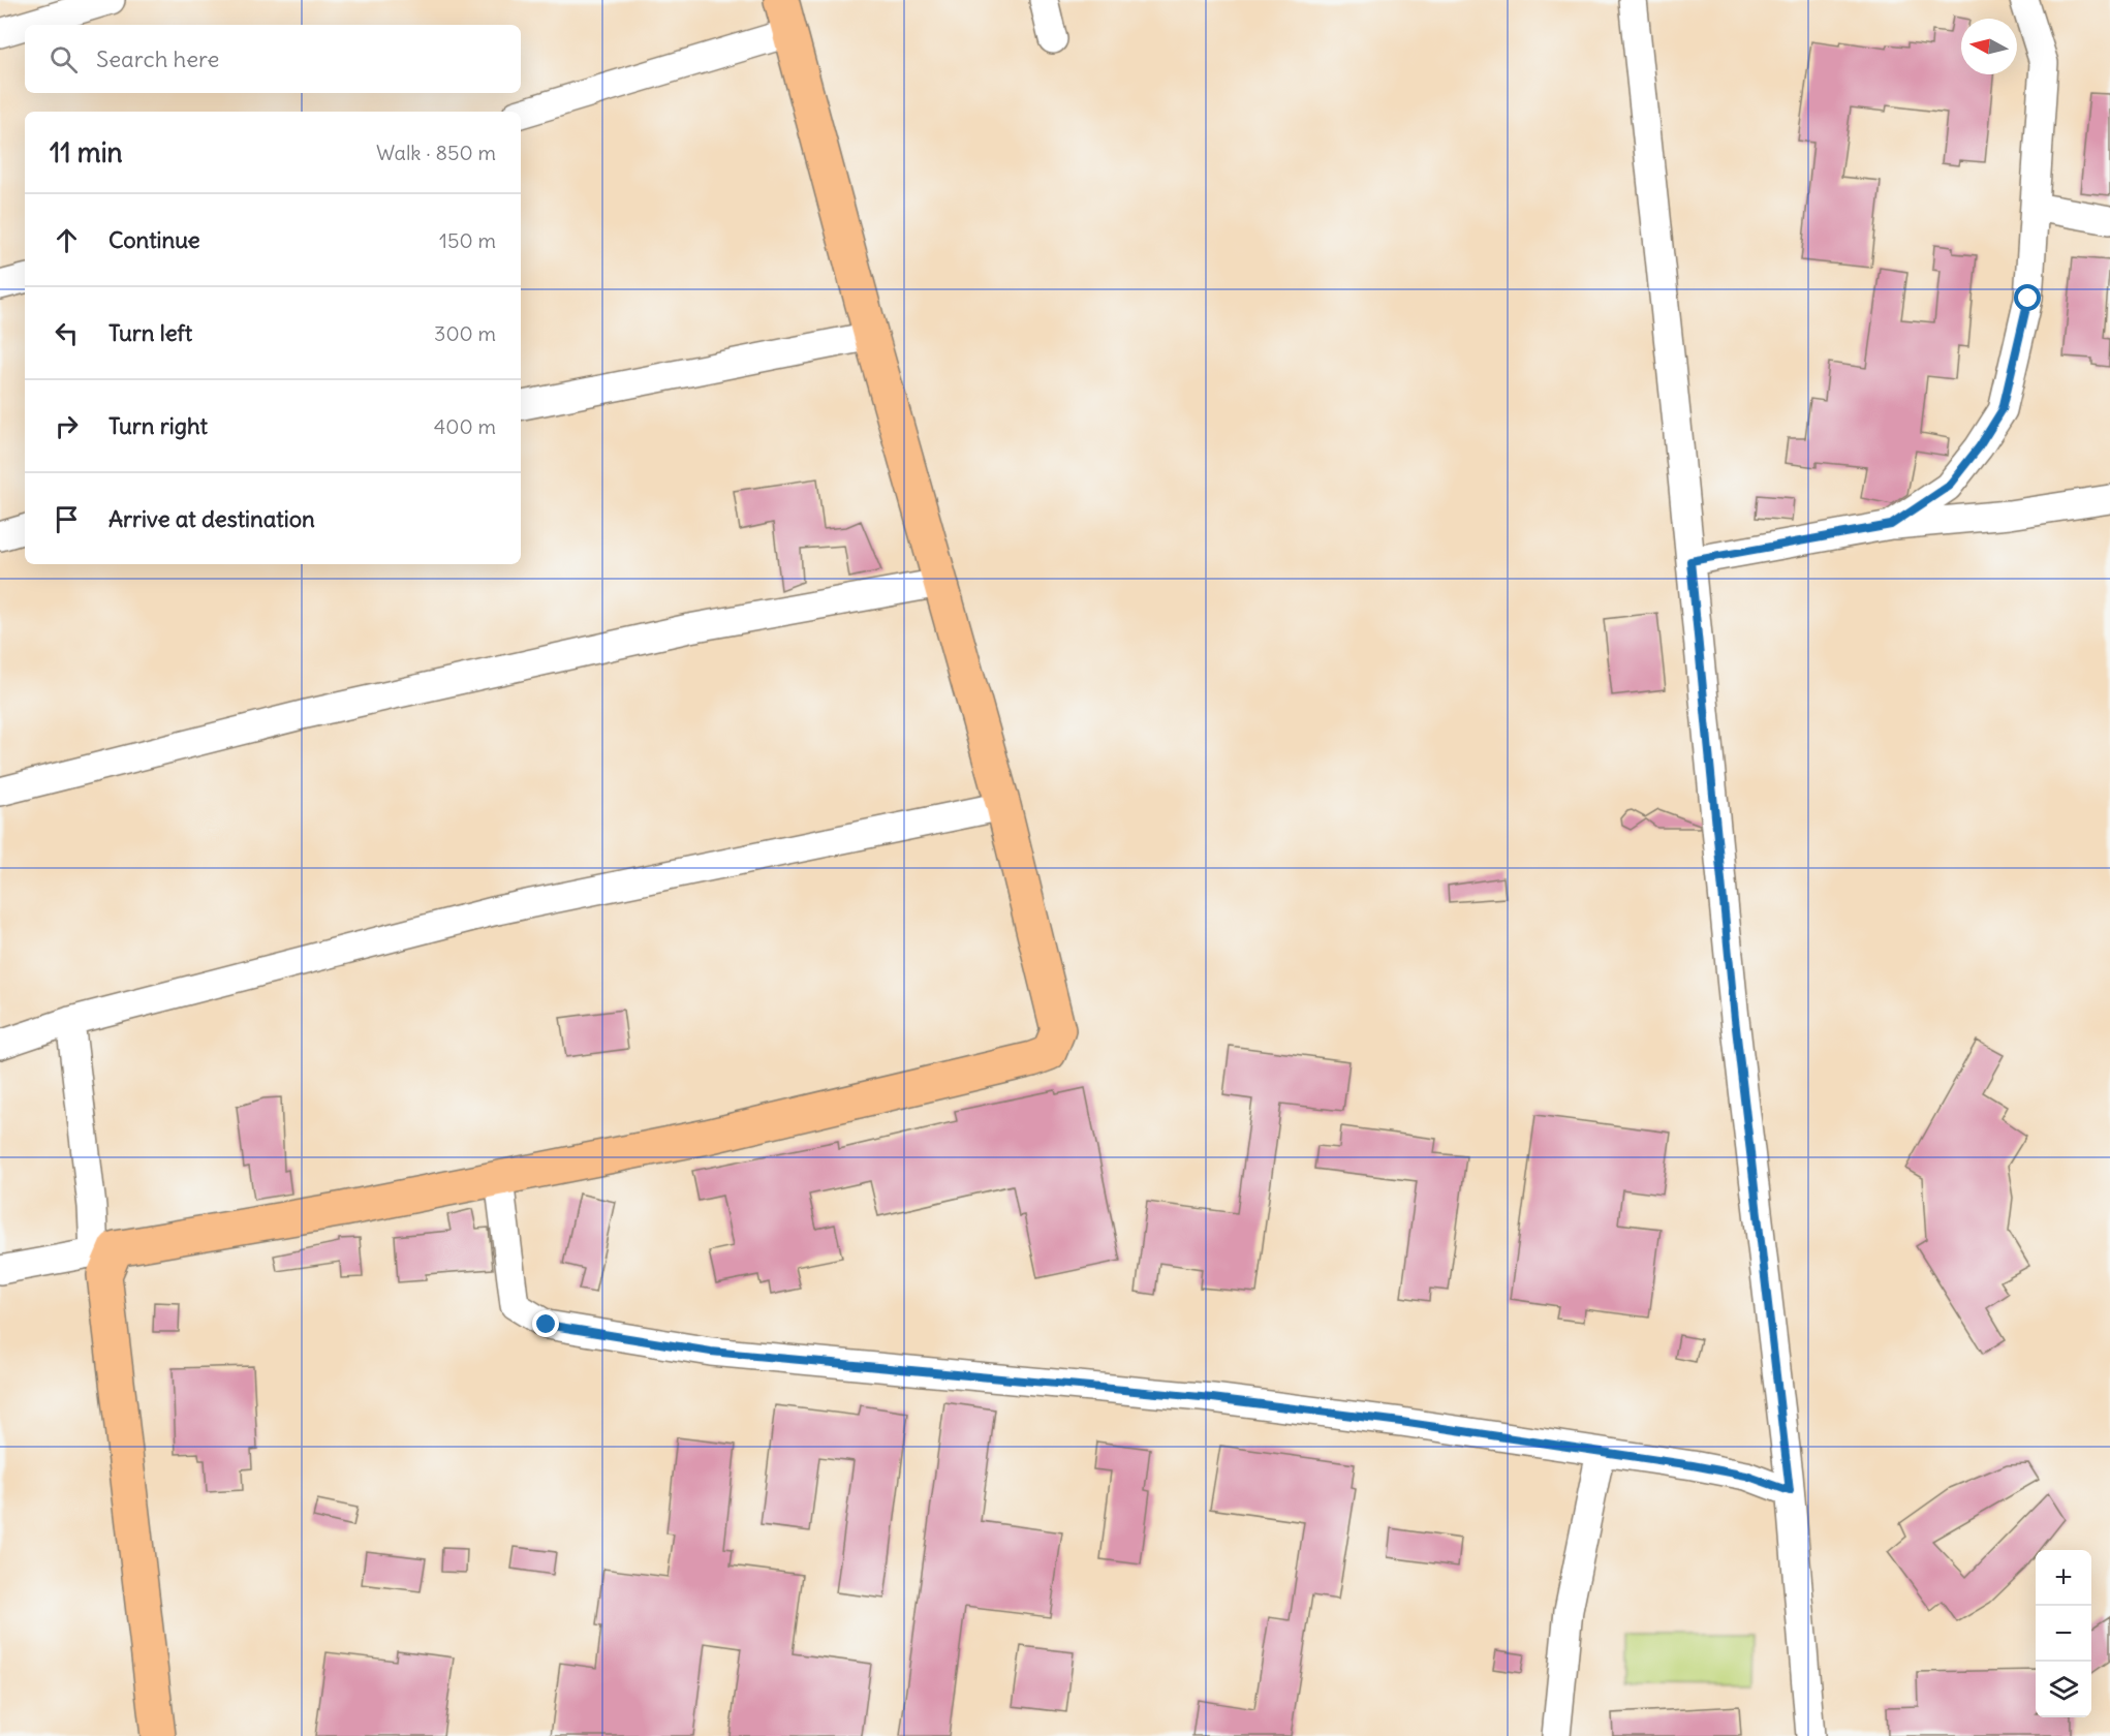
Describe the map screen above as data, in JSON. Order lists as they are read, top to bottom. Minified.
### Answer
{"north":"left","page":{"search":"Search here","heading":["11 min","Walk · 850 m"],"list":[["Continue","150 m"],["Turn left","300 m"],["Turn right","400 m"],"Arrive at destination"],"map_buttons":["+","−"]}}
